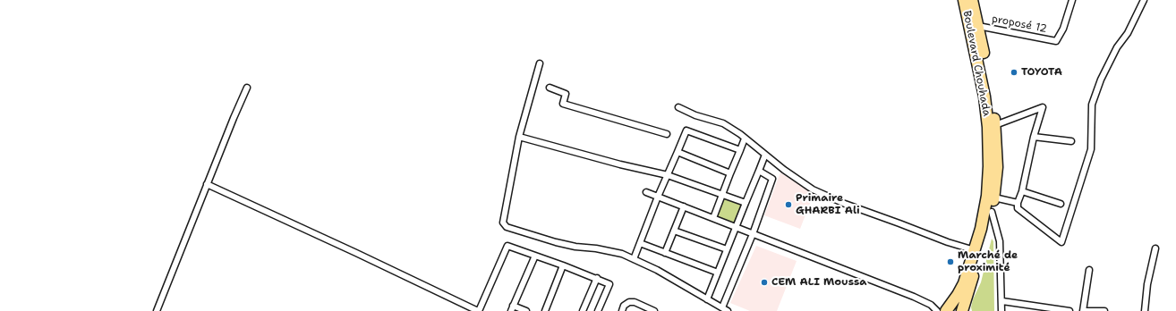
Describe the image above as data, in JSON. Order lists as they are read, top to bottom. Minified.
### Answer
{"streets":{"highway":["Boulevard Chouhada"],"street":["proposé 12"]},"places":["TOYOTA","Primaire GHARBI Ali","Marché de proximité","CEM ALI Moussa"]}
